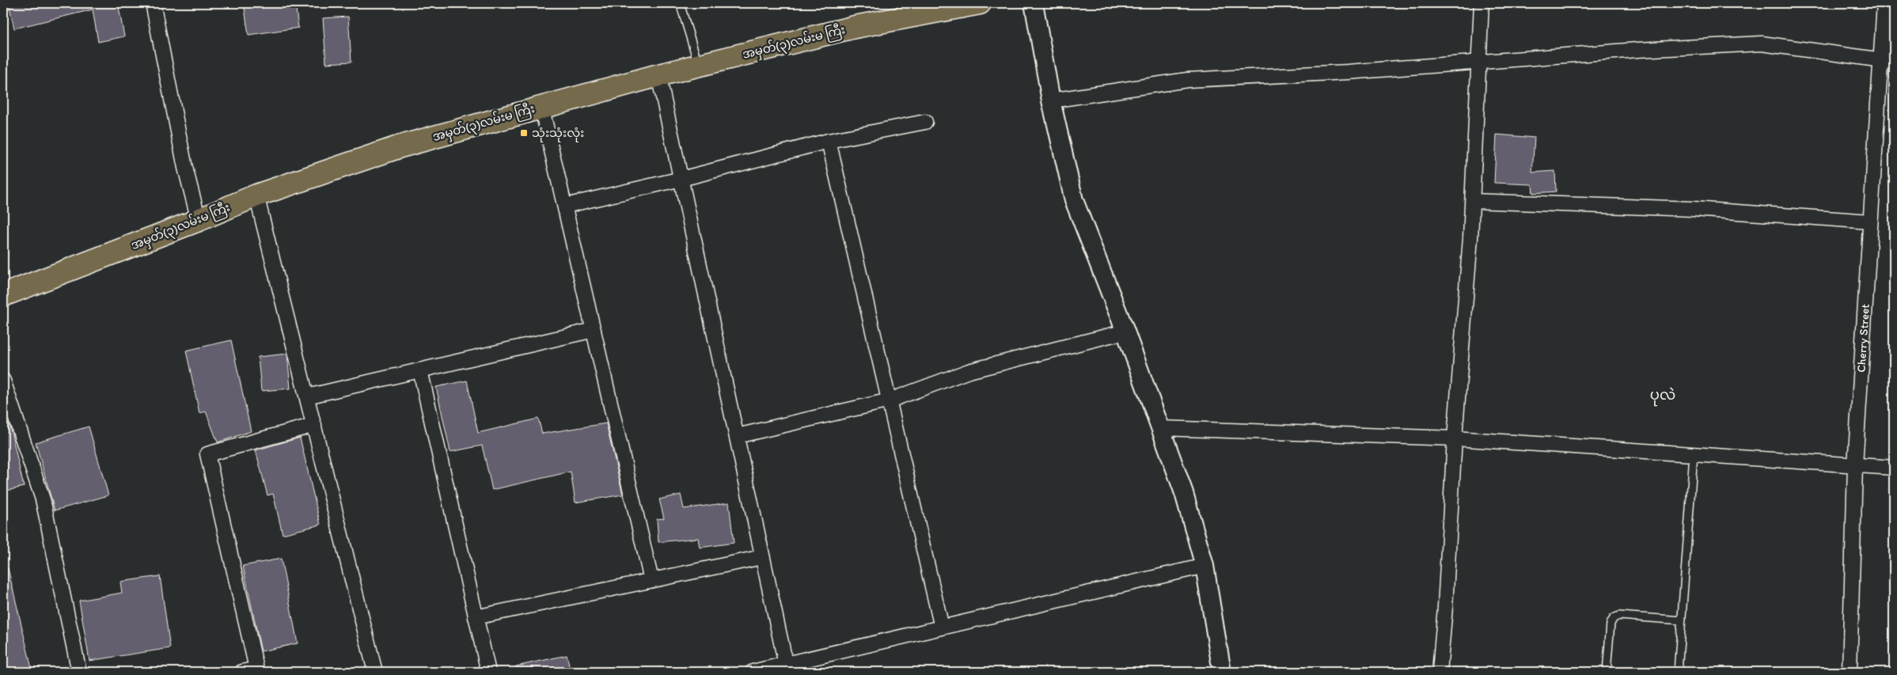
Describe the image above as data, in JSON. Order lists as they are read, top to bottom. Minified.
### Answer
{"streets":{"main road":["အမှတ်(၃)လမ်းမ ကြီး"],"street":["Cherry Street"]},"districts":["ပုလဲ"],"places":{"transit":["သုံးသုံးလုံး"]}}
